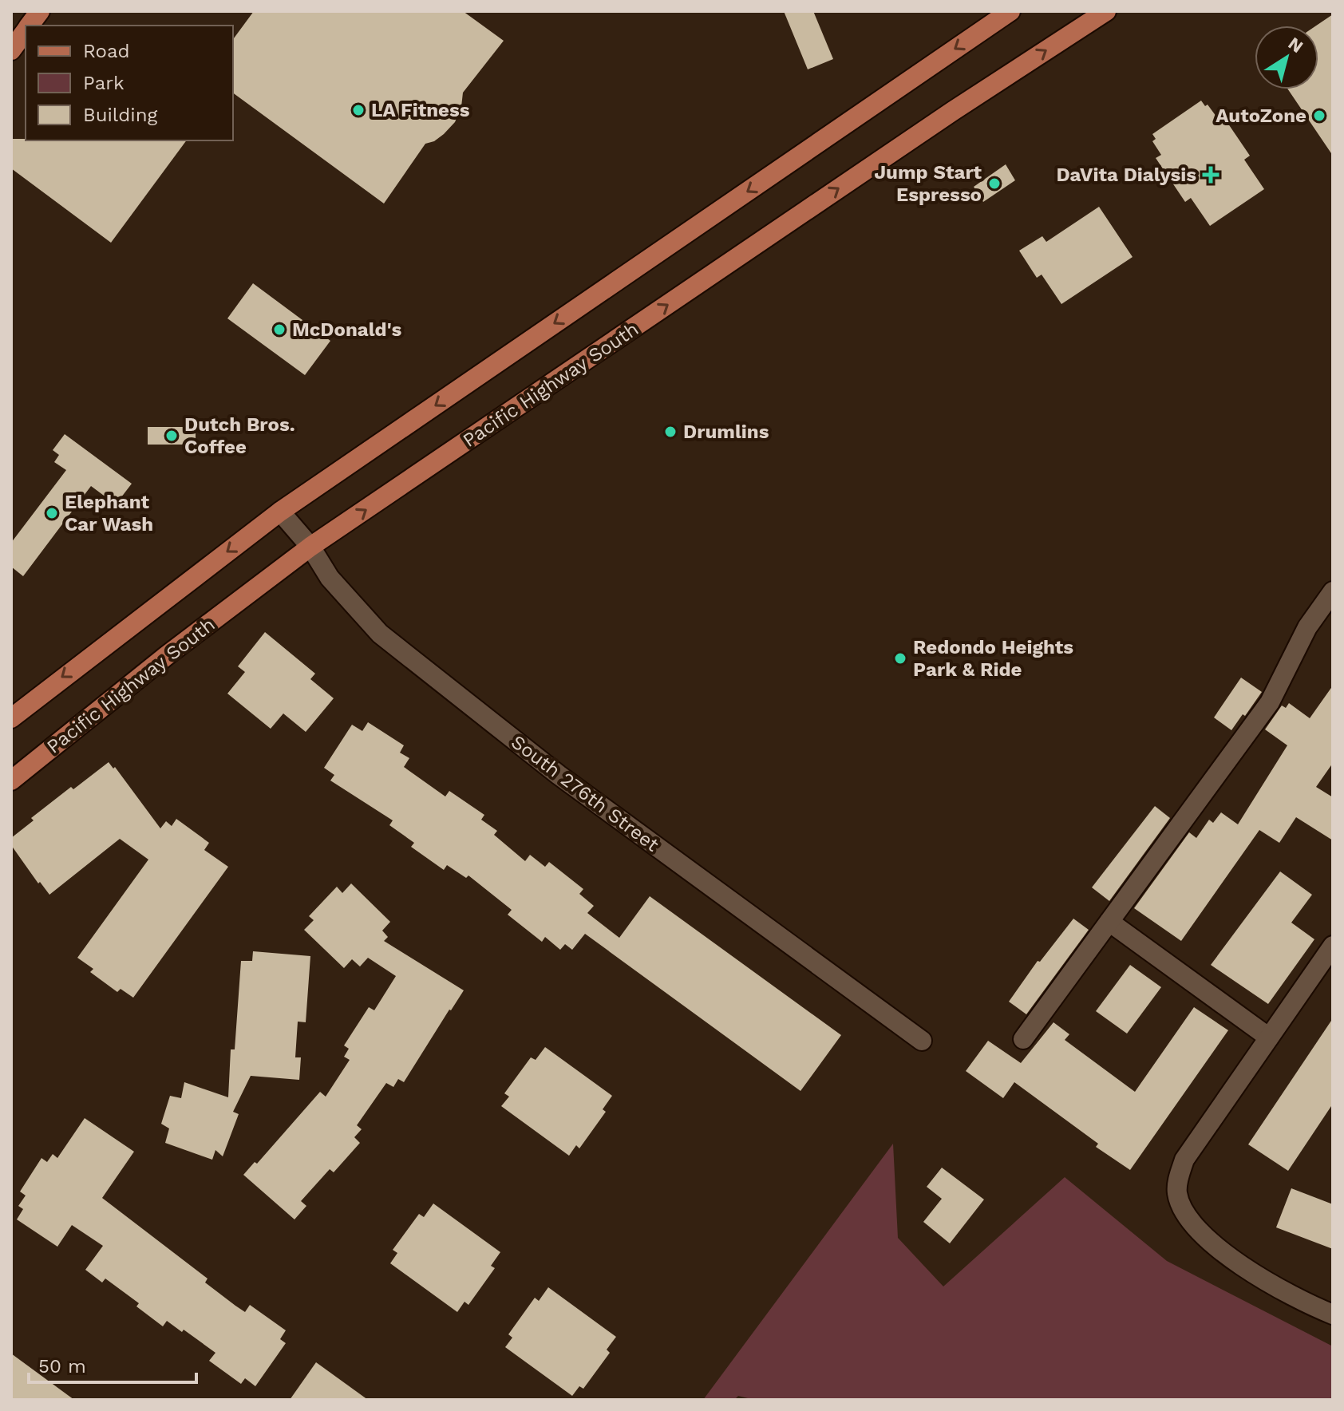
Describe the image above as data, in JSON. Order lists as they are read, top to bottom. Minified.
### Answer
{"streets":{"main road":["Pacific Highway South"],"street":["South 276th Street"]},"crossings":[["Pacific Highway South","South 276th Street"]],"places":{"other":["LA Fitness","AutoZone","Jump Start Espresso","McDonald's","Drumlins","Dutch Bros. Coffee","Elephant Car Wash","Redondo Heights Park & Ride"],"health":["DaVita Dialysis"]},"legend":["Road","Park","Building"],"scale_bar":"50 m","north":"top right"}
